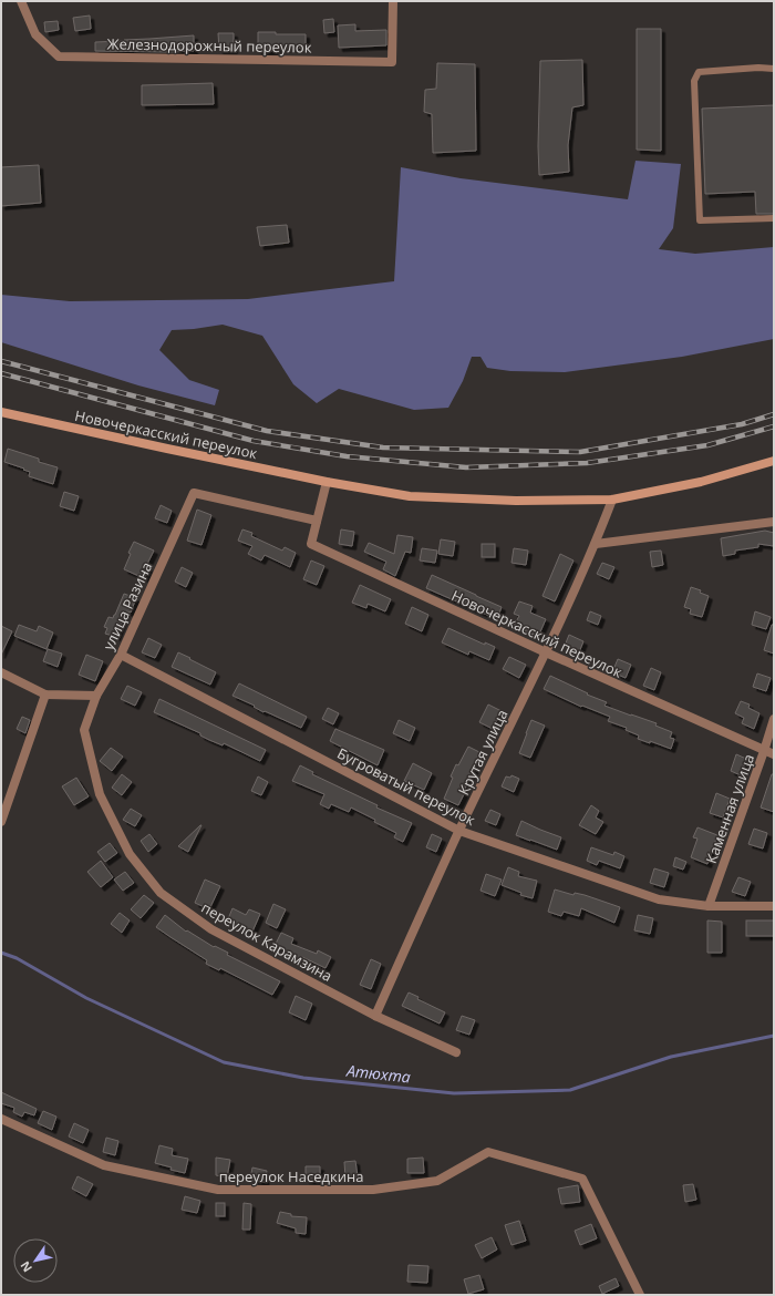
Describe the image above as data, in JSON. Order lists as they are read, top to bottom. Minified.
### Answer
{"streets":{"main road":["Новочеркасский переулок"],"street":["Железнодорожный переулок","улица Разина","Крутая улица","Бугроватый переулок","Каменная улица","переулок Карамзина","переулок Наседкина"]},"crossings":[["Новочеркасский переулок","улица Разина"],["Новочеркасский переулок","Крутая улица"],["Новочеркасский переулок","Каменная улица"],["улица Разина","Бугроватый переулок"],["улица Разина","переулок Карамзина"],["Крутая улица","Бугроватый переулок"],["Крутая улица","переулок Карамзина"],["Бугроватый переулок","Каменная улица"]],"water":["Атюхта"],"north":"bottom left"}
